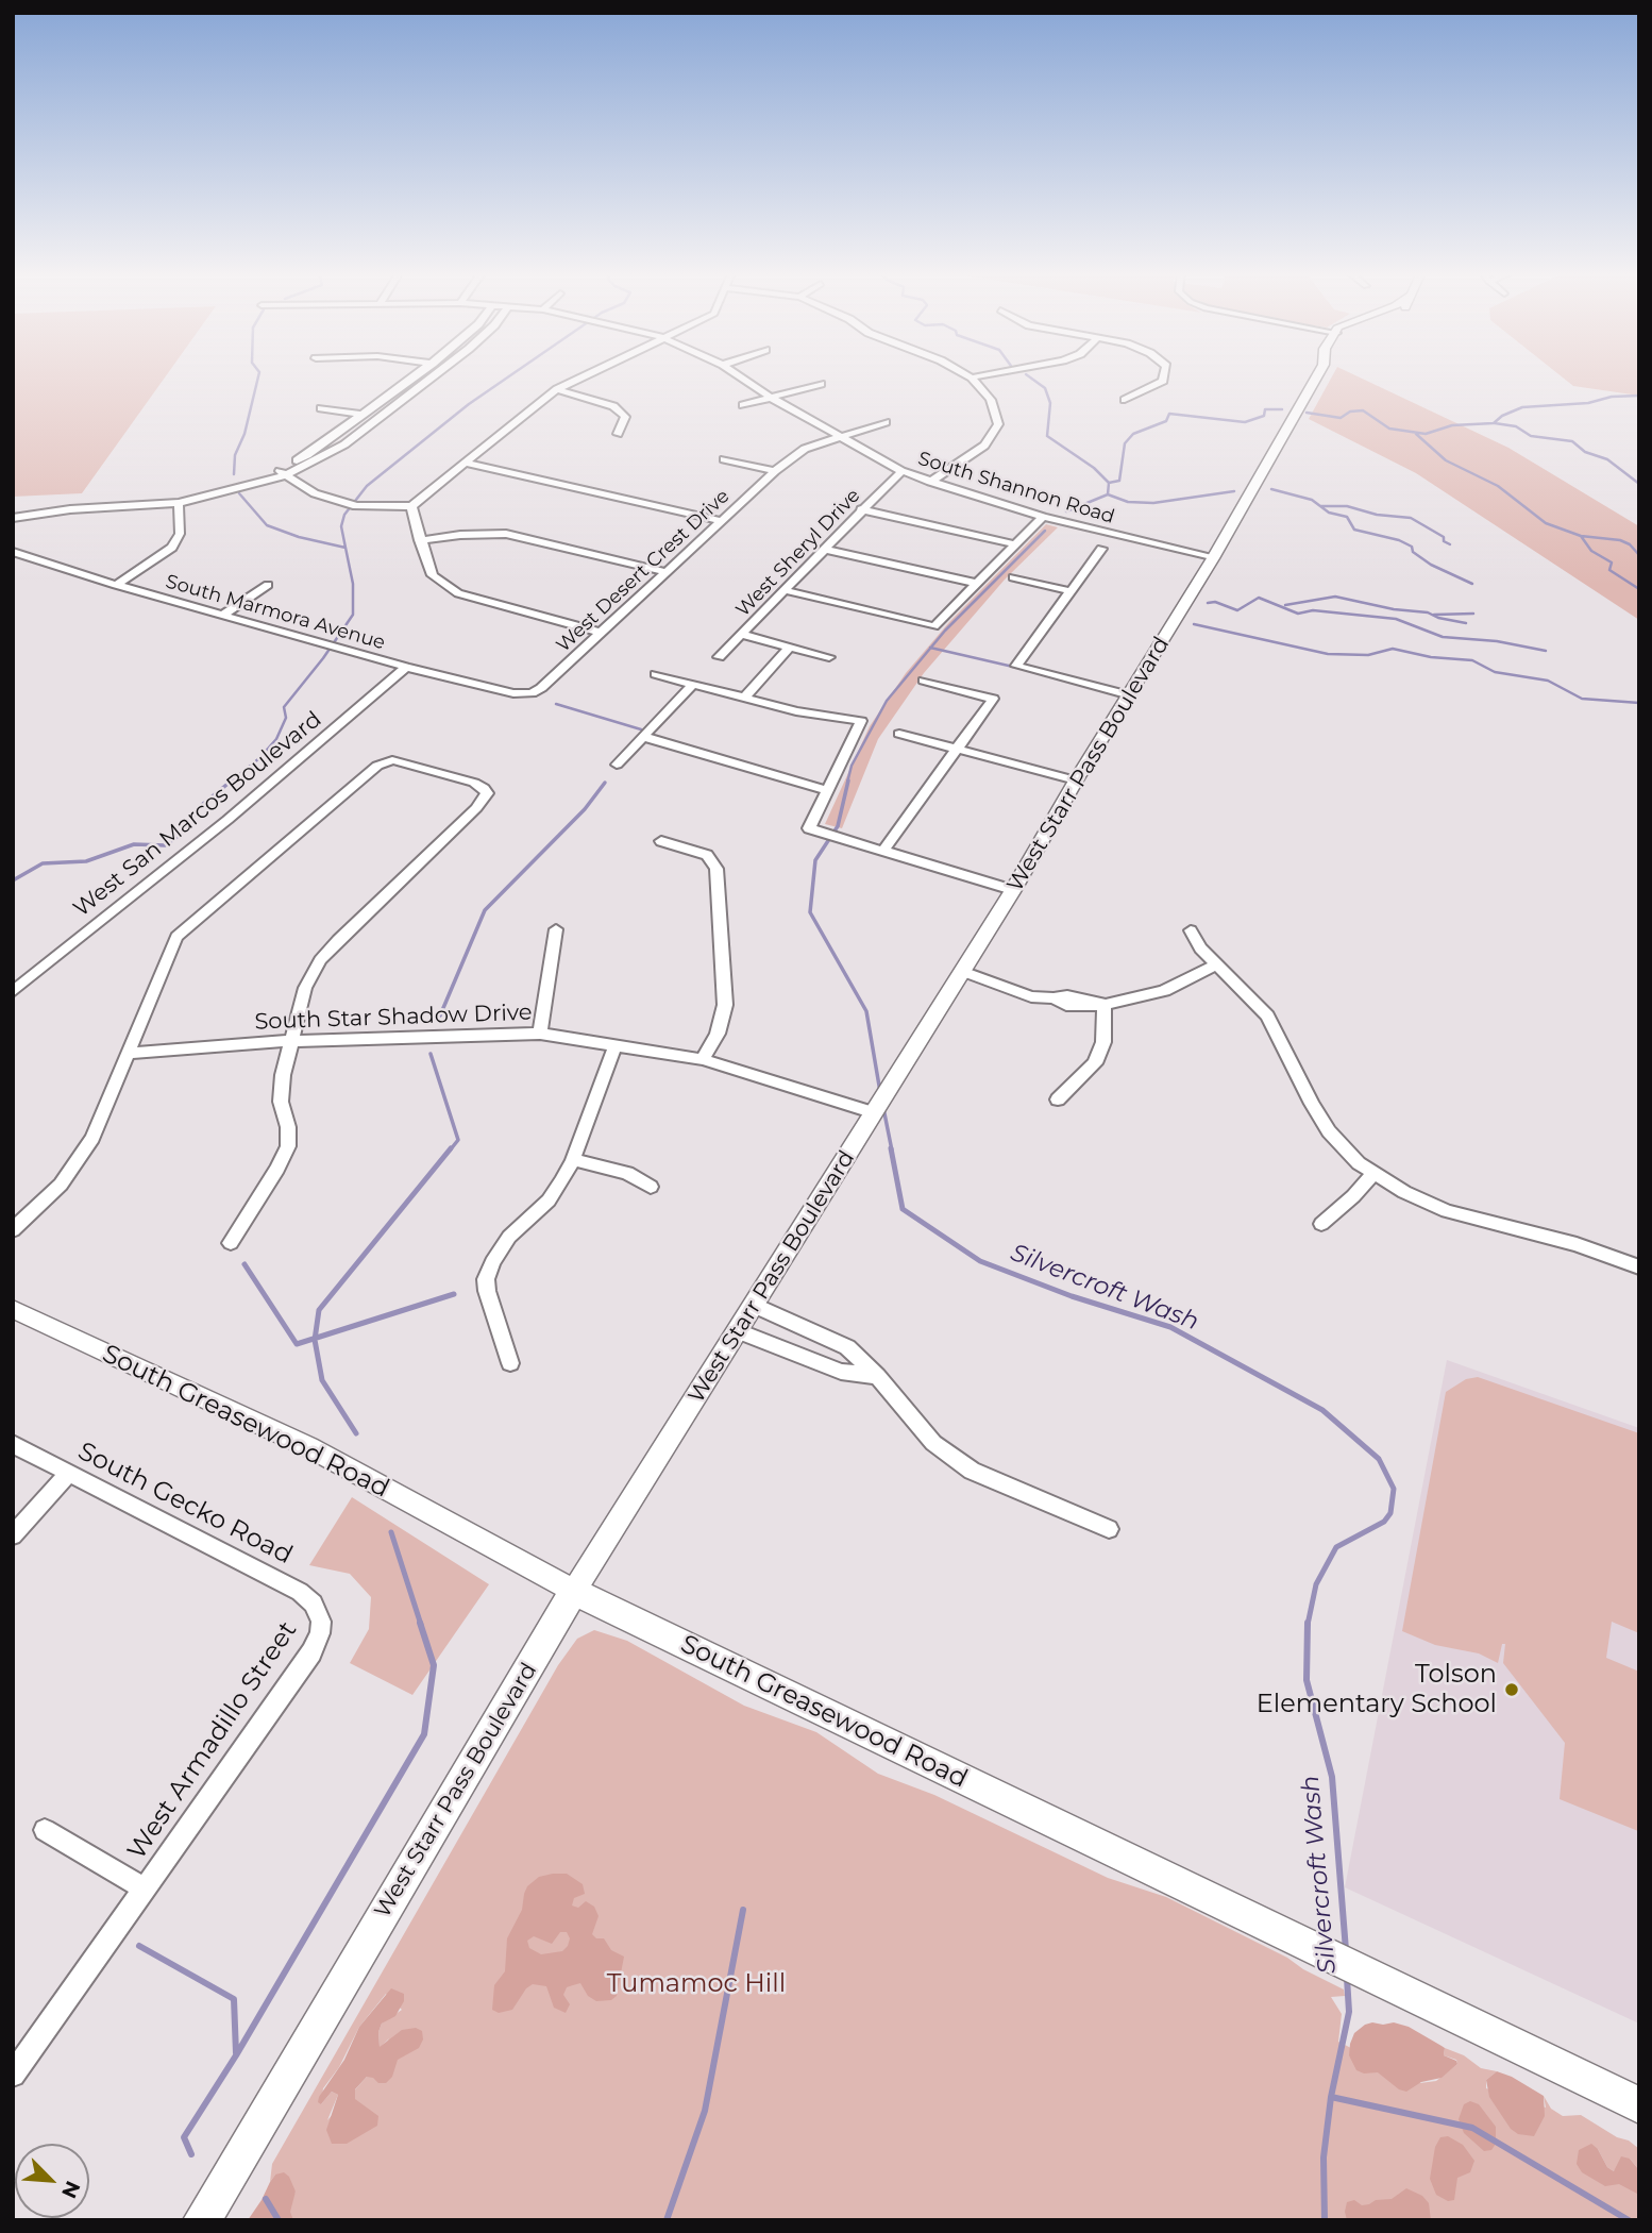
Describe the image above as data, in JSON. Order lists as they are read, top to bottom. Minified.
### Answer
{"streets":{"main road":["West Starr Pass Boulevard","South Greasewood Road"],"street":["South Shannon Road","West Sheryl Drive","West Desert Crest Drive","South Marmora Avenue","West San Marcos Boulevard","South Star Shadow Drive","South Gecko Road","West Armadillo Street"]},"crossings":[["South Shannon Road","West Sheryl Drive"],["South Shannon Road","West Desert Crest Drive"],["South Shannon Road","West Starr Pass Boulevard"],["West Desert Crest Drive","South Marmora Avenue"],["South Marmora Avenue","West San Marcos Boulevard"],["West Starr Pass Boulevard","South Star Shadow Drive"],["West Starr Pass Boulevard","South Greasewood Road"],["South Gecko Road","West Armadillo Street"]],"water":["Silvercroft Wash"],"parks":["Tumamoc Hill"],"places":["Tolson Elementary School"],"north":"bottom right"}
